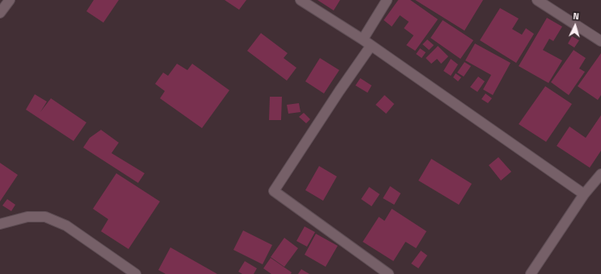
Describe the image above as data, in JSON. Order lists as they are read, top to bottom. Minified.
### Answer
{"north":"top"}
